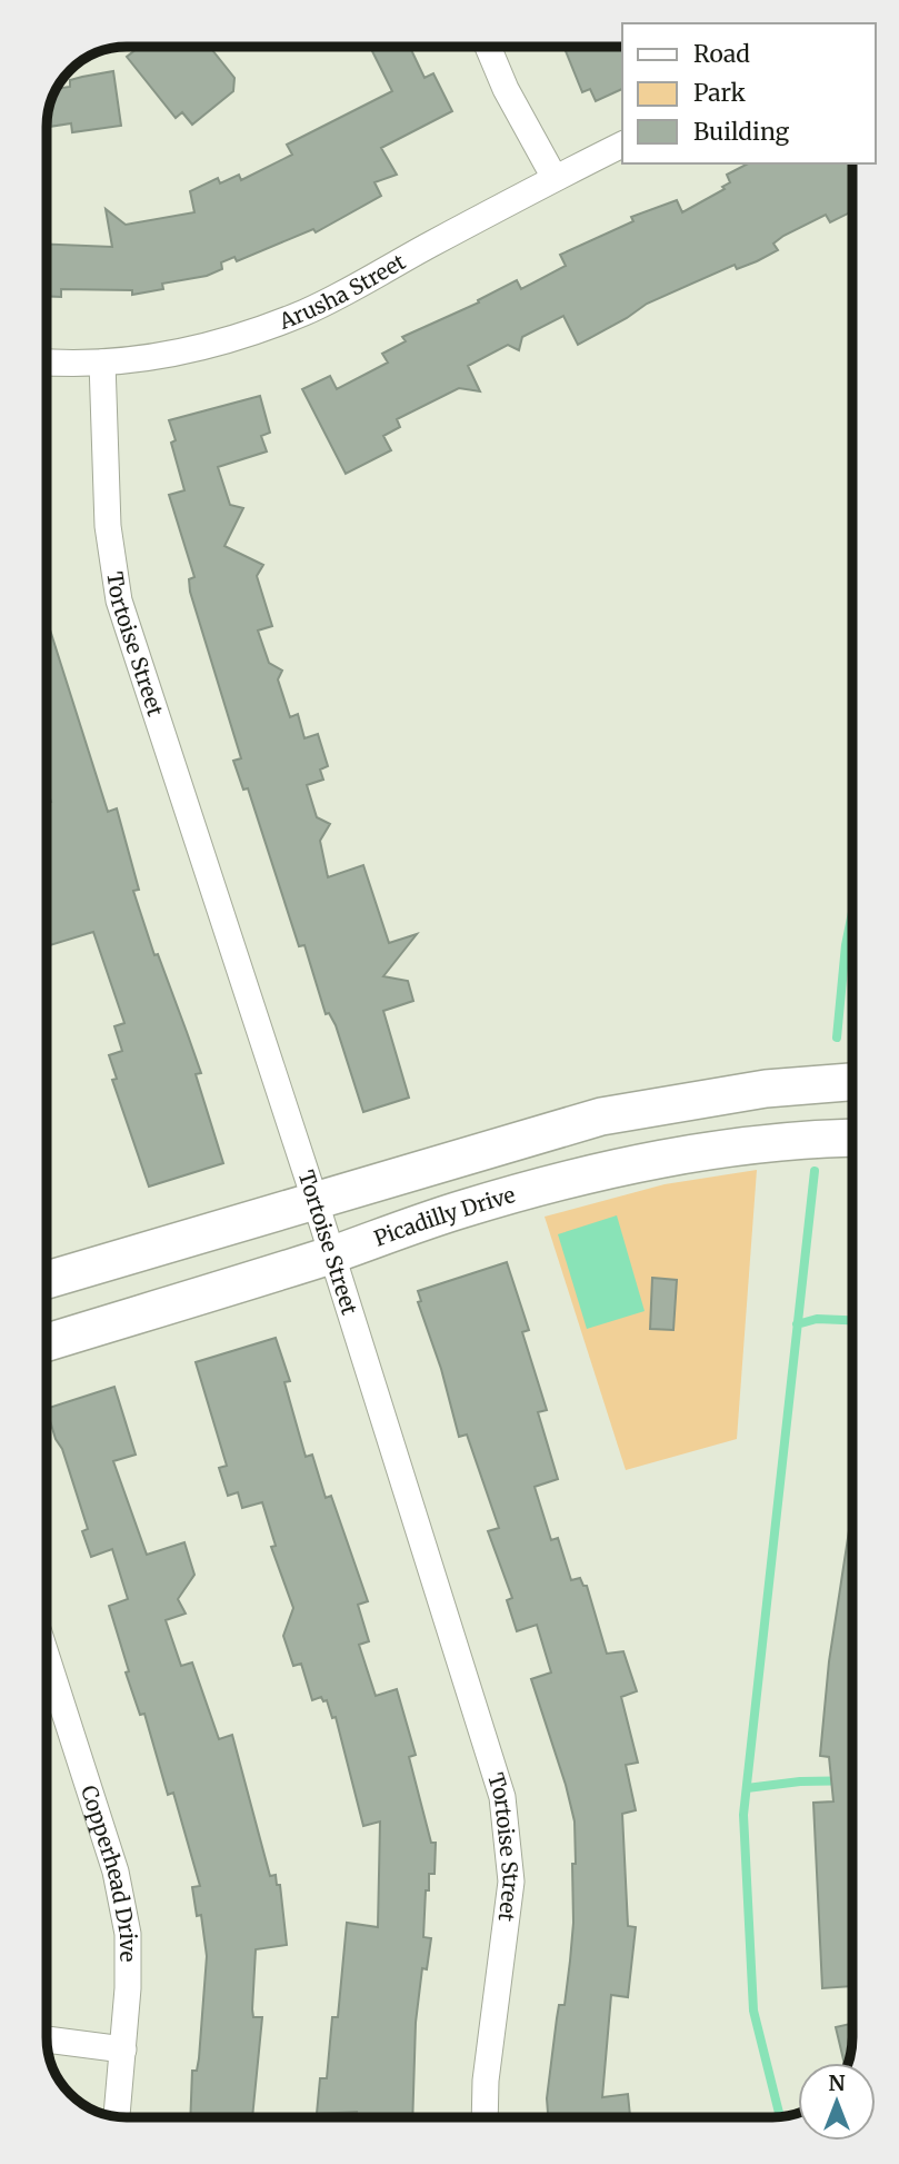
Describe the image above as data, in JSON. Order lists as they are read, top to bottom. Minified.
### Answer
{"streets":{"street":["Arusha Street","Tortoise Street","Picadilly Drive","Copperhead Drive"]},"crossings":[["Arusha Street","Tortoise Street"],["Tortoise Street","Picadilly Drive"]],"legend":["Road","Park","Building"],"north":"top"}
